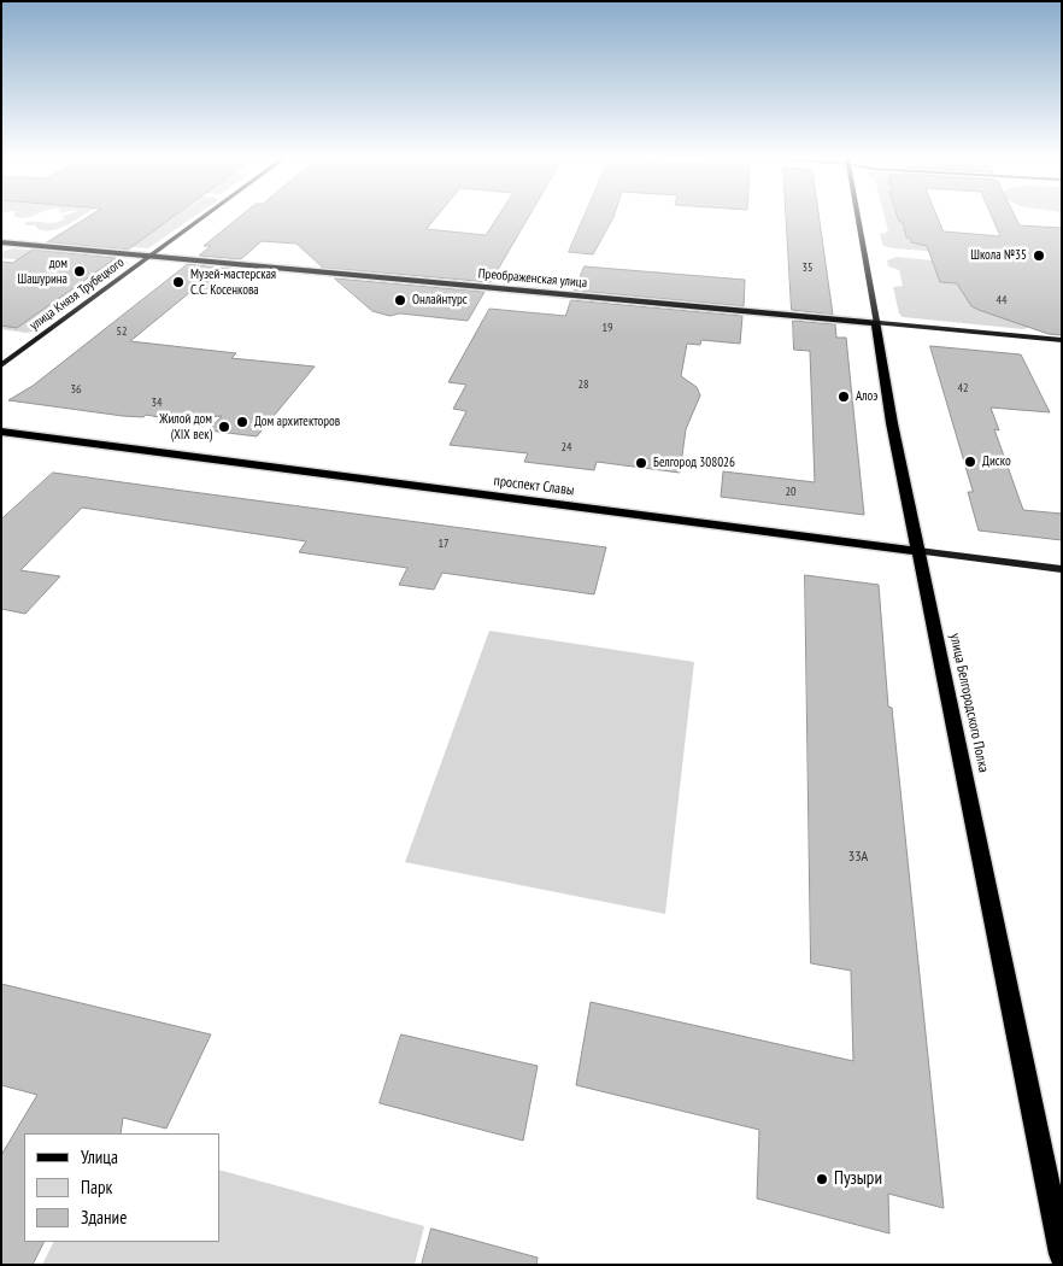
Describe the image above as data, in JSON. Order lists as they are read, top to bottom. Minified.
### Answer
{"streets":{"main road":["Преображенская улица","улица Князя Трубецкого","проспект Славы","улица Белгородского Полка"]},"crossings":[["Преображенская улица","улица Князя Трубецкого"],["Преображенская улица","улица Белгородского Полка"],["проспект Славы","улица Белгородского Полка"]],"places":["Школа №35","дом Шашурина","Музей-мастерская С.С. Косенкова","Онлайнтурс","Алоэ","Дом архитекторов","Жилой дом (XIX век)","Диско","Белгород 308026","Пузыри"],"house_numbers":["35","44","19","52","28","42","36","34","24","20","17","33А"],"legend":["Улица","Парк","Здание"]}
